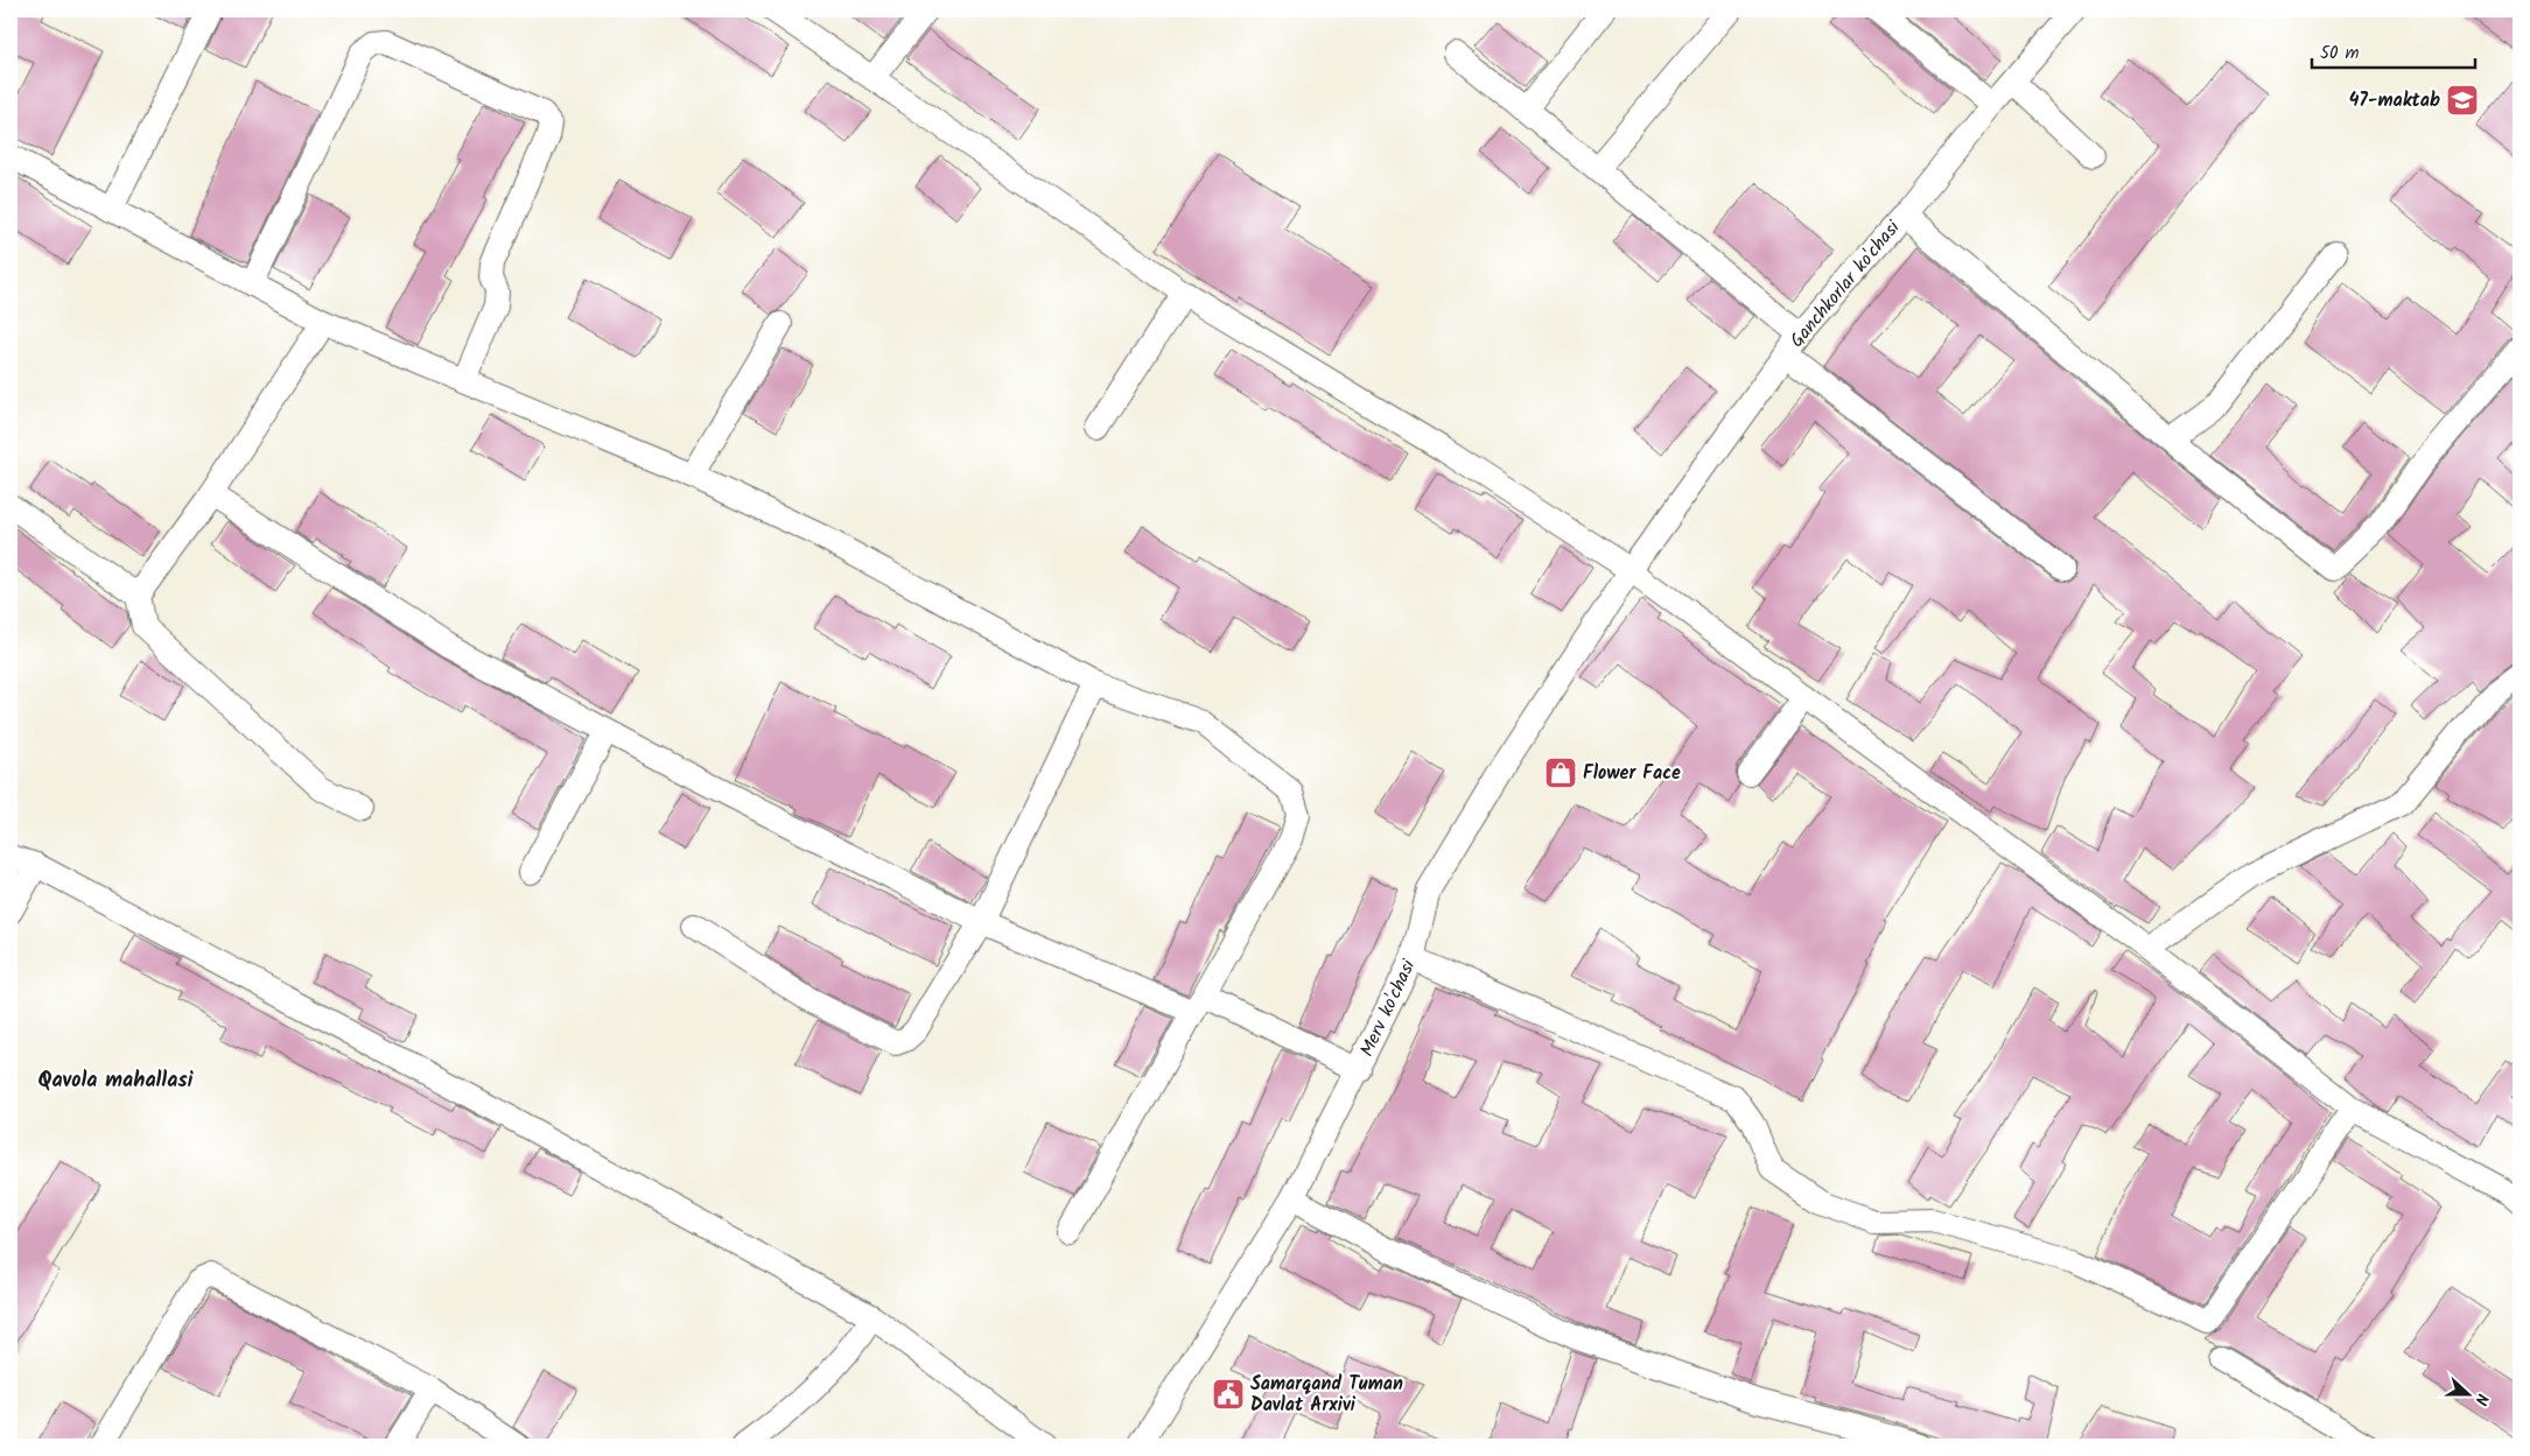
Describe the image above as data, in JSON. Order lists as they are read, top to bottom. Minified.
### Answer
{"streets":{"street":["Ganchkorlar ko'chasi","Merv ko'chasi"]},"crossings":[["Ganchkorlar ko'chasi","Merv ko'chasi"]],"districts":["Qavola mahallasi"],"places":{"school or university":["47-maktab"],"shop":["Flower Face"],"public building":["Samarqand Tuman Davlat Arxivi"]},"scale_bar":"50 m","north":"right"}
